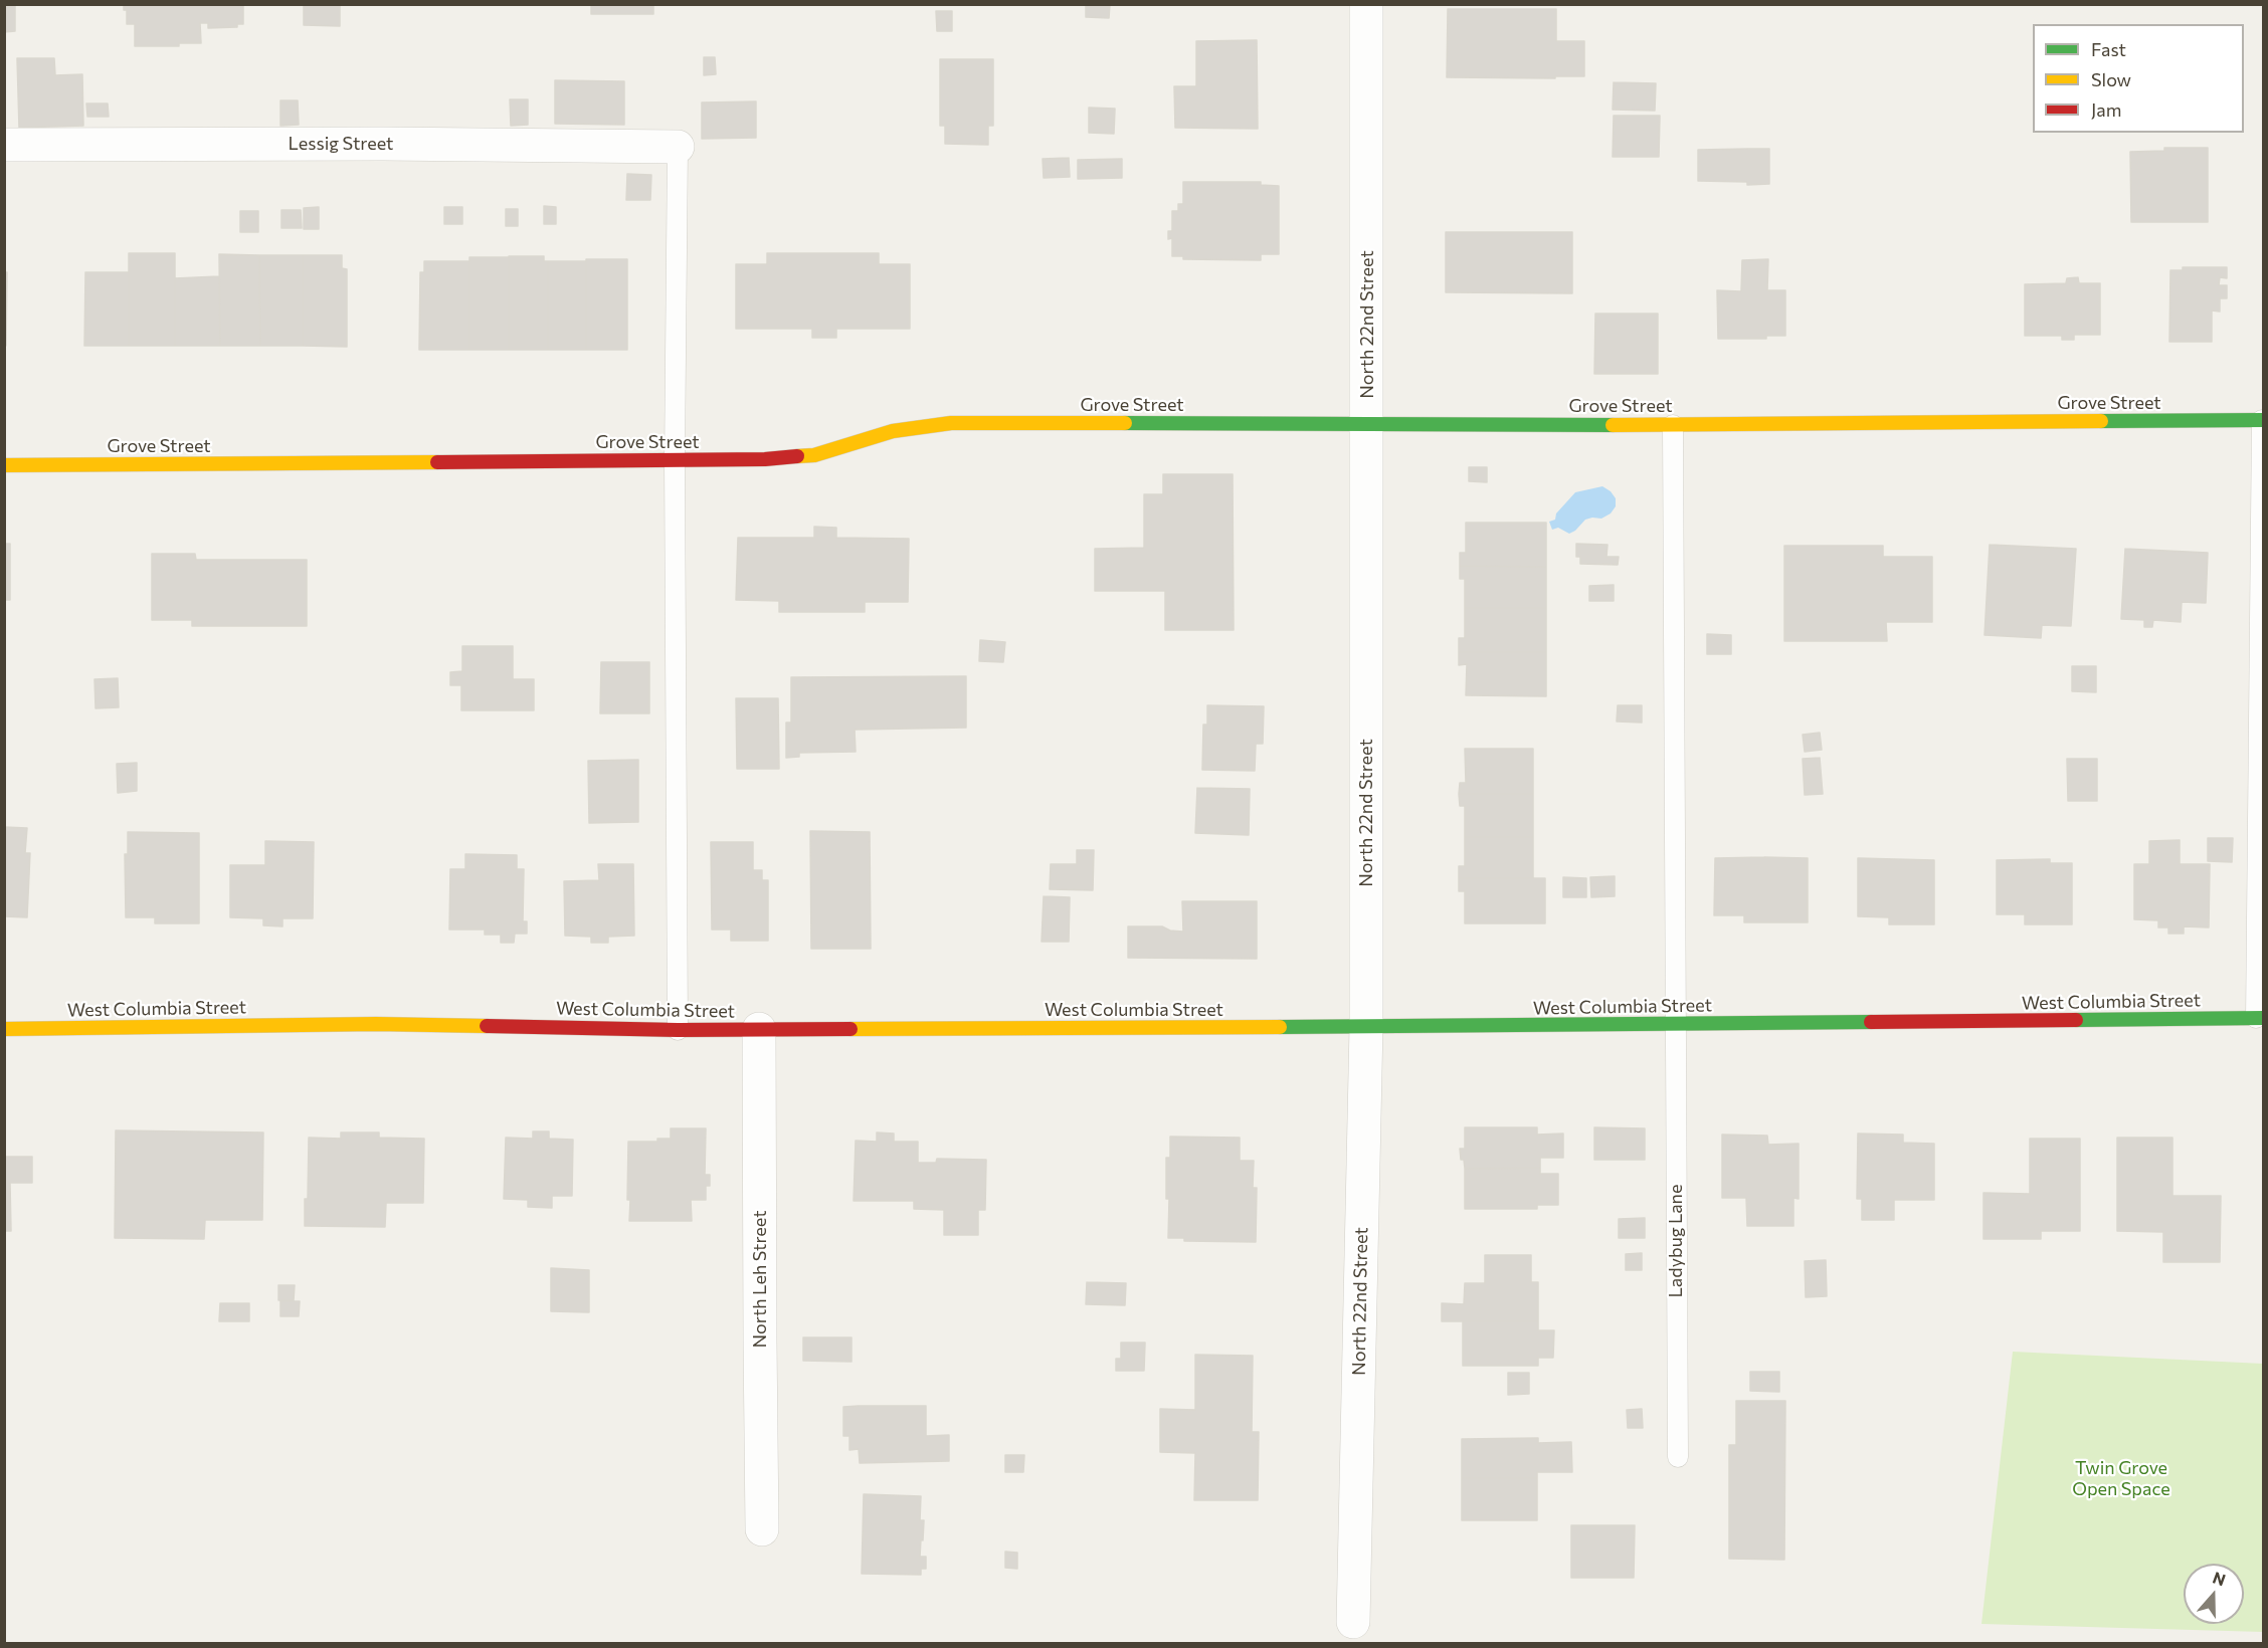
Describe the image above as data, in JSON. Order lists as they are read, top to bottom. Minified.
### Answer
{"streets":{"street":["Lessig Street","North 22nd Street","Grove Street","West Columbia Street","North Leh Street"],"lane":["Ladybug Lane"]},"crossings":[["North 22nd Street","Grove Street"],["North 22nd Street","West Columbia Street"],["Grove Street","Ladybug Lane"],["West Columbia Street","Ladybug Lane"],["West Columbia Street","North Leh Street"]],"parks":["Twin Grove Open Space"],"legend":["Fast","Slow","Jam"],"north":"top"}
